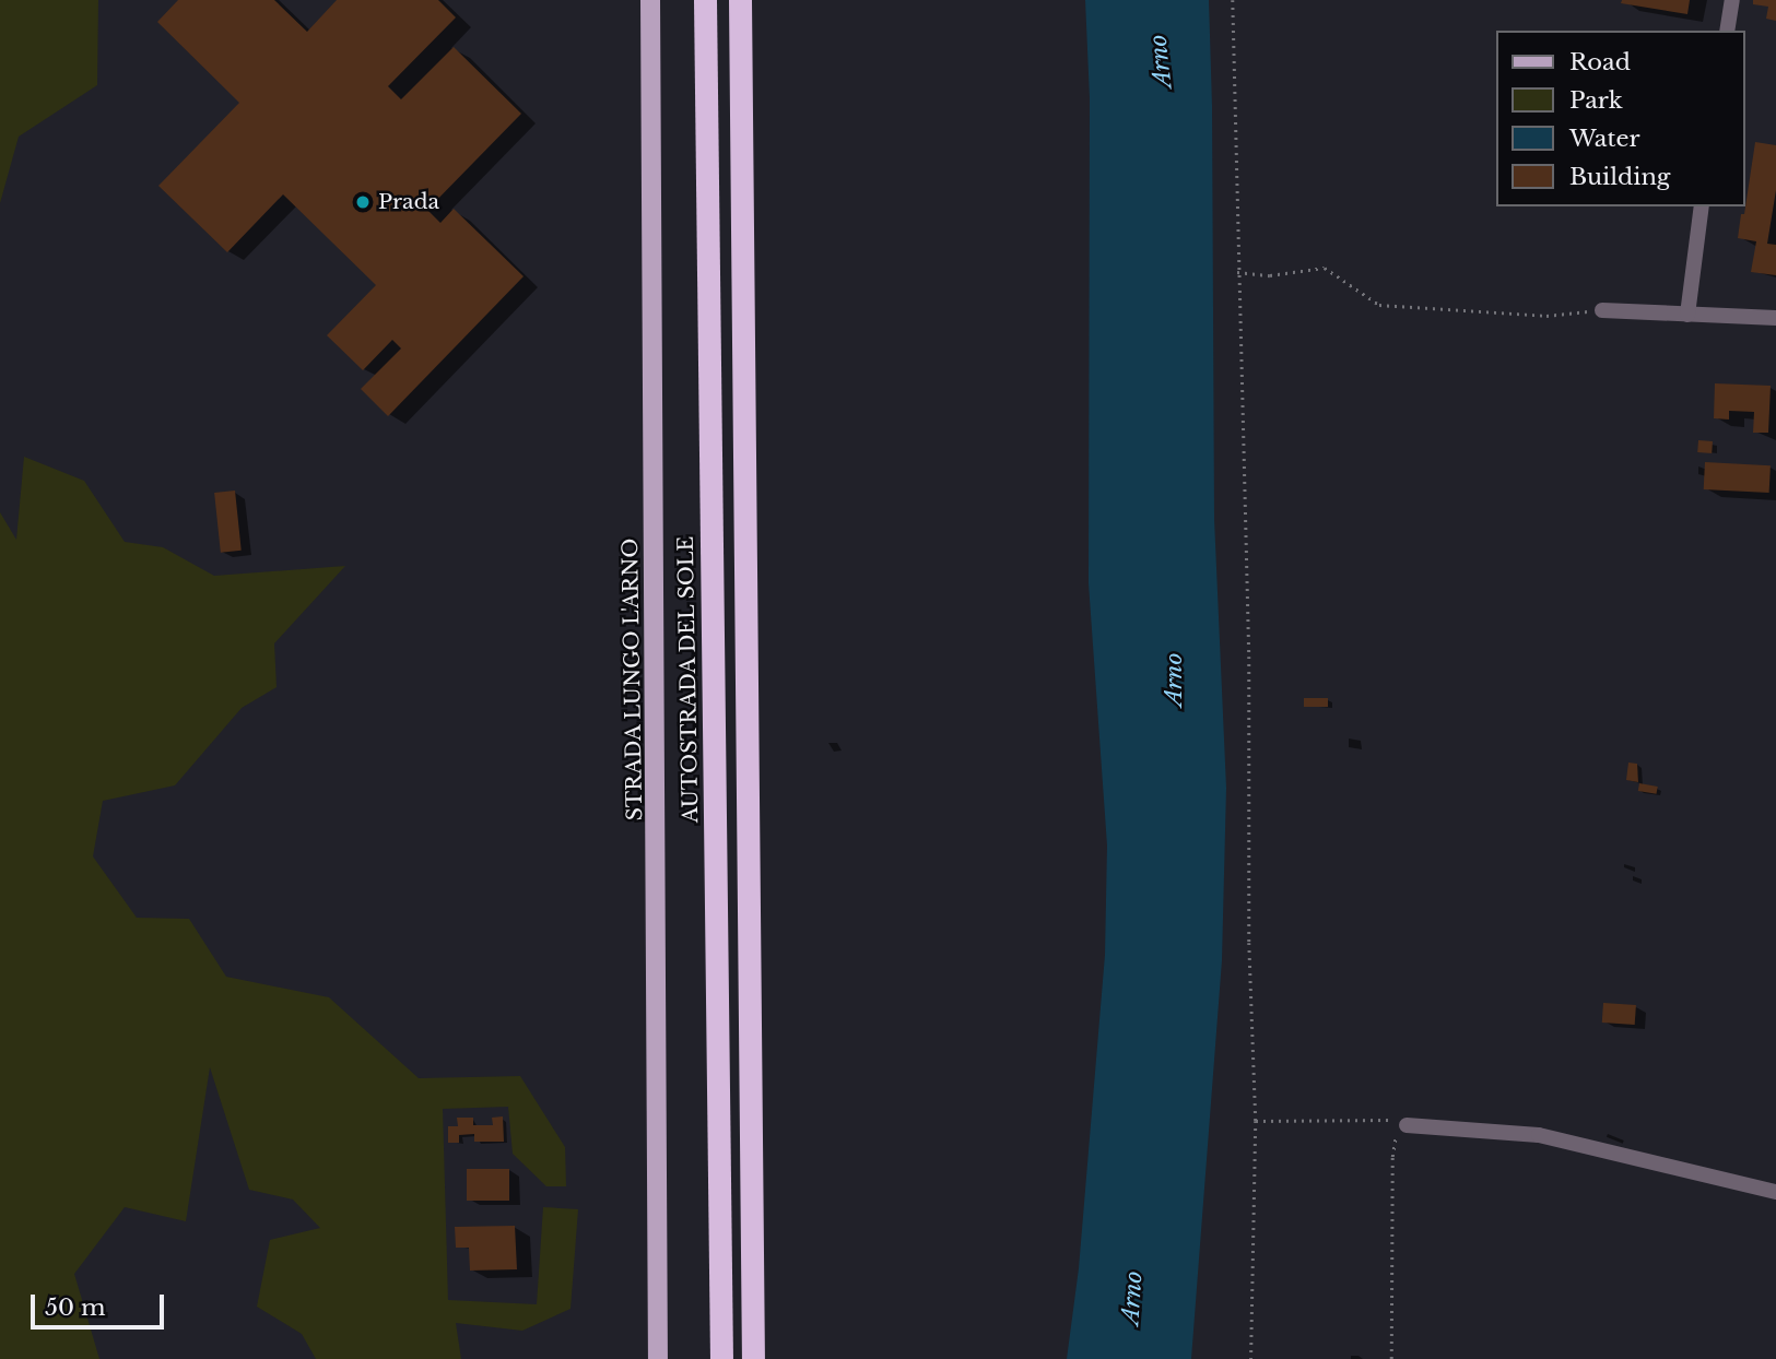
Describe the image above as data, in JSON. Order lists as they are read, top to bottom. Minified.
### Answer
{"streets":{"highway":["AUTOSTRADA DEL SOLE"],"main road":["STRADA LUNGO L'ARNO"]},"water":["Arno"],"places":["Prada"],"legend":["Road","Park","Water","Building"],"scale_bar":"50 m"}
